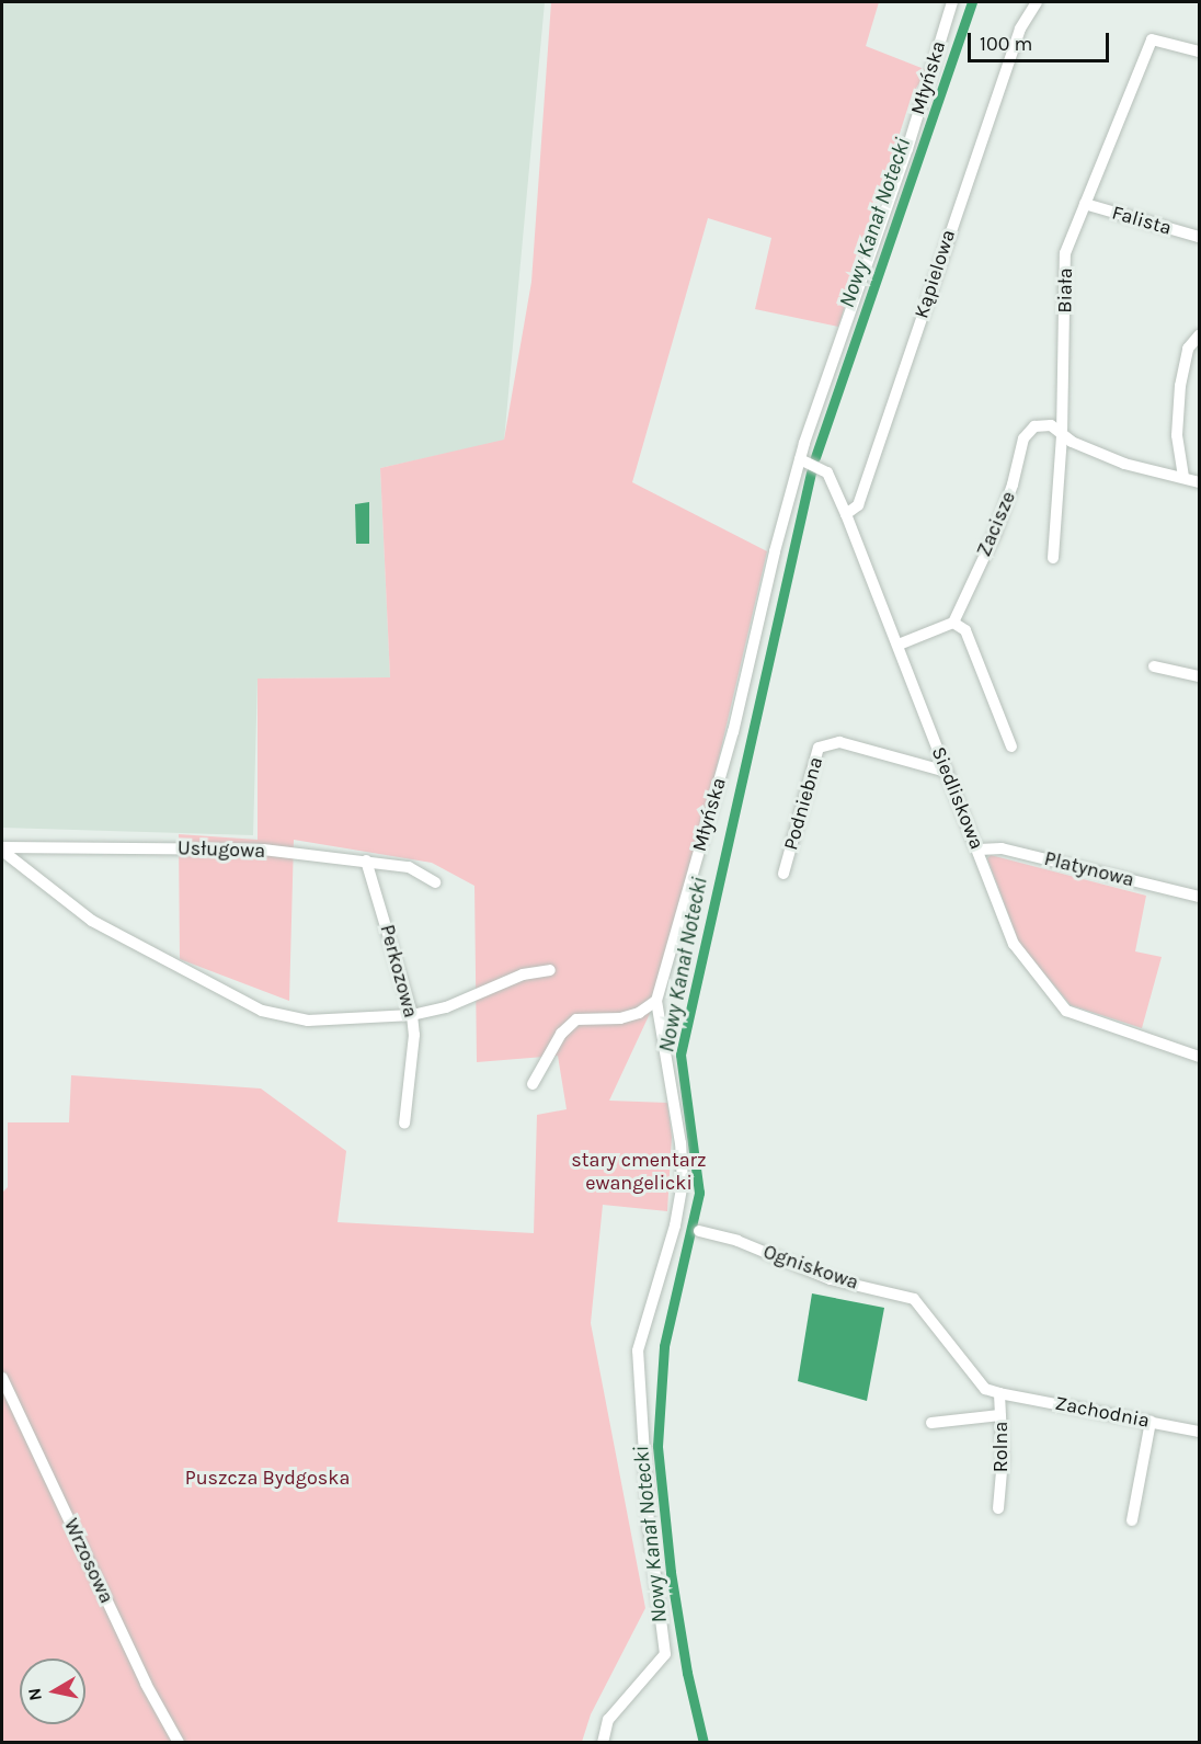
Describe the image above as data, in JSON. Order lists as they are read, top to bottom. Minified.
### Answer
{"streets":{"street":["Młyńska","Falista","Kąpielowa","Biała","Zacisze","Siedliskowa","Podniebna","Usługowa","Platynowa","Perkozowa","Ogniskowa","Zachodnia","Rolna","Wrzosowa"]},"crossings":[["Młyńska","Siedliskowa"],["Falista","Biała"],["Kąpielowa","Siedliskowa"],["Biała","Zacisze"],["Siedliskowa","Podniebna"],["Siedliskowa","Platynowa"],["Usługowa","Perkozowa"],["Ogniskowa","Zachodnia"],["Ogniskowa","Rolna"],["Zachodnia","Rolna"]],"water":["Nowy Kanał Notecki"],"parks":["stary cmentarz ewangelicki","Puszcza Bydgoska"],"scale_bar":"100 m","north":"left"}
